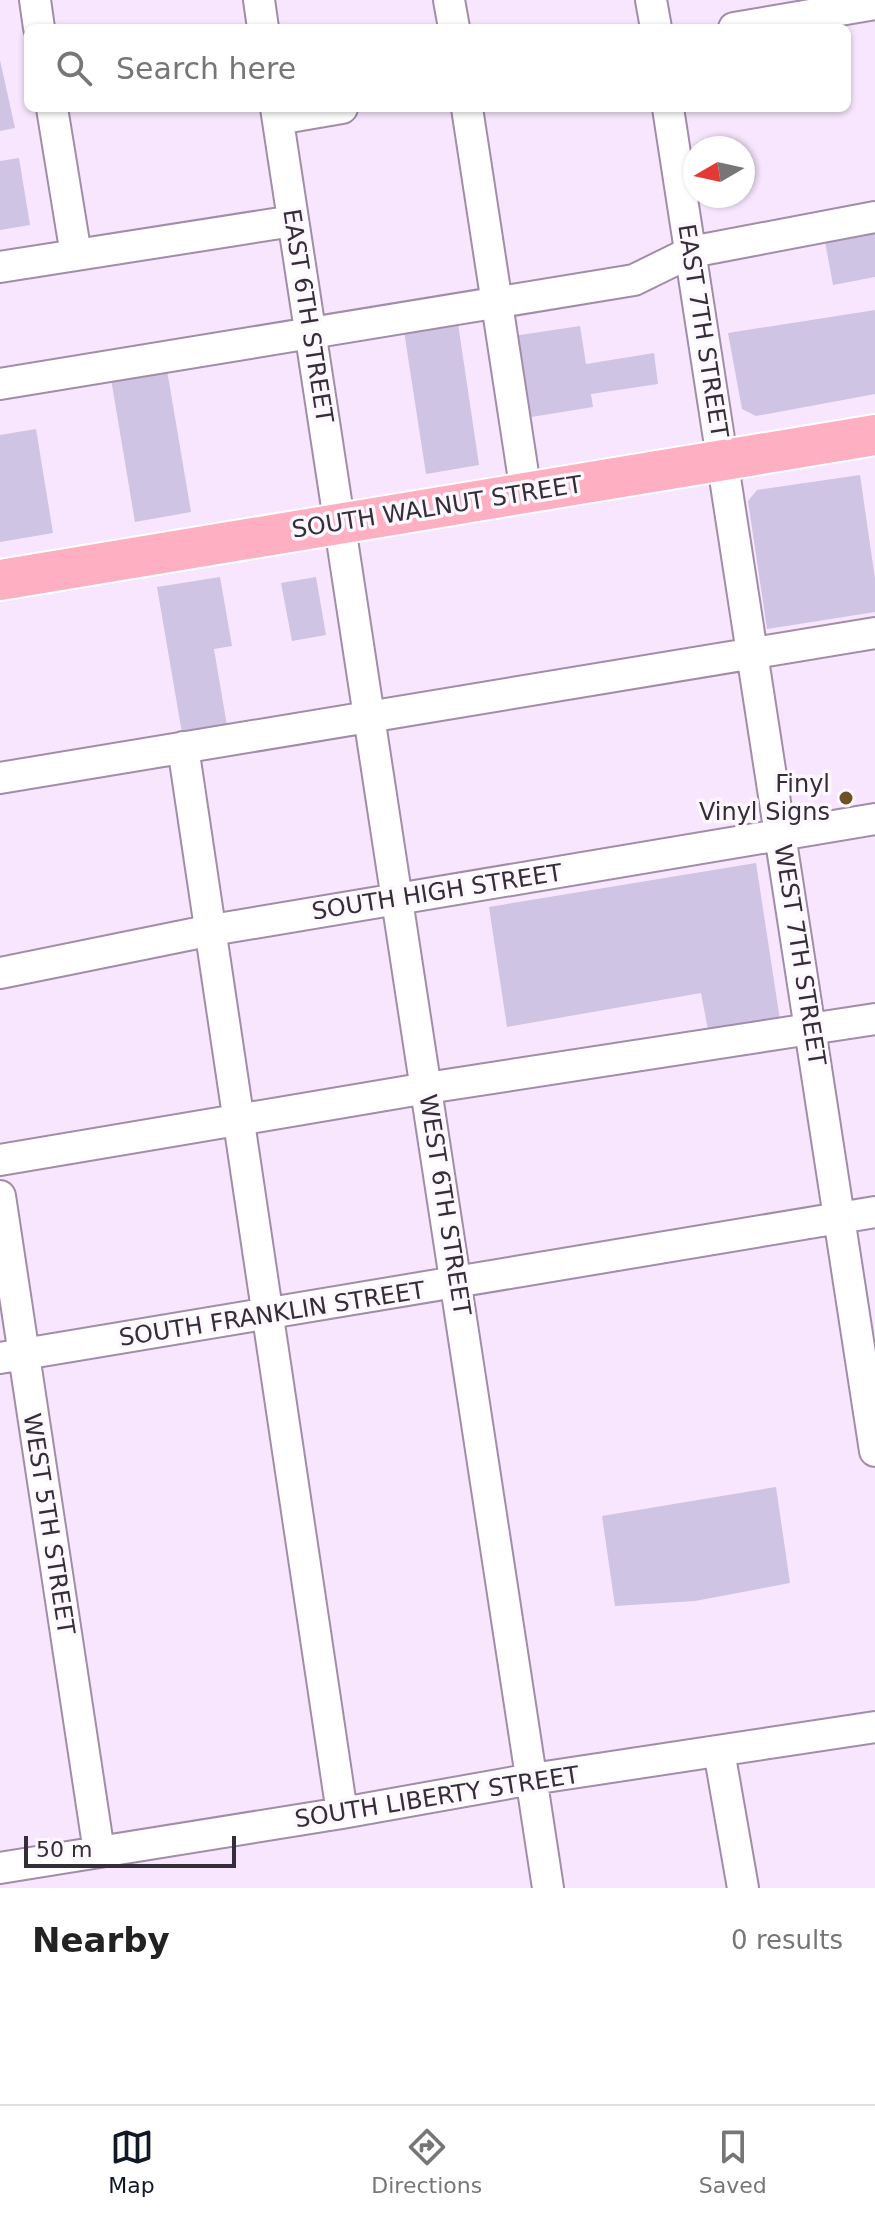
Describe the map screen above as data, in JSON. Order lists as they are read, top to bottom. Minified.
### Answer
{"streets":{"main road":["SOUTH WALNUT STREET"],"street":["EAST 6TH STREET","EAST 7TH STREET","SOUTH HIGH STREET","WEST 7TH STREET","WEST 6TH STREET","SOUTH FRANKLIN STREET","WEST 5TH STREET","SOUTH LIBERTY STREET"]},"crossings":[["EAST 6TH STREET","SOUTH WALNUT STREET"],["EAST 6TH STREET","WEST 6TH STREET"],["EAST 7TH STREET","SOUTH WALNUT STREET"],["EAST 7TH STREET","WEST 7TH STREET"],["SOUTH WALNUT STREET","WEST 7TH STREET"],["SOUTH WALNUT STREET","WEST 6TH STREET"],["SOUTH HIGH STREET","WEST 7TH STREET"],["SOUTH HIGH STREET","WEST 6TH STREET"],["WEST 7TH STREET","SOUTH FRANKLIN STREET"],["WEST 6TH STREET","SOUTH FRANKLIN STREET"],["WEST 6TH STREET","SOUTH LIBERTY STREET"],["SOUTH FRANKLIN STREET","WEST 5TH STREET"],["WEST 5TH STREET","SOUTH LIBERTY STREET"]],"places":["Finyl Vinyl Signs"],"scale_bar":"50 m","north":"left","page":{"search":"Search here","scale":"50 m","heading":["Nearby","0 results"],"nav":["Map","Directions","Saved"]}}
